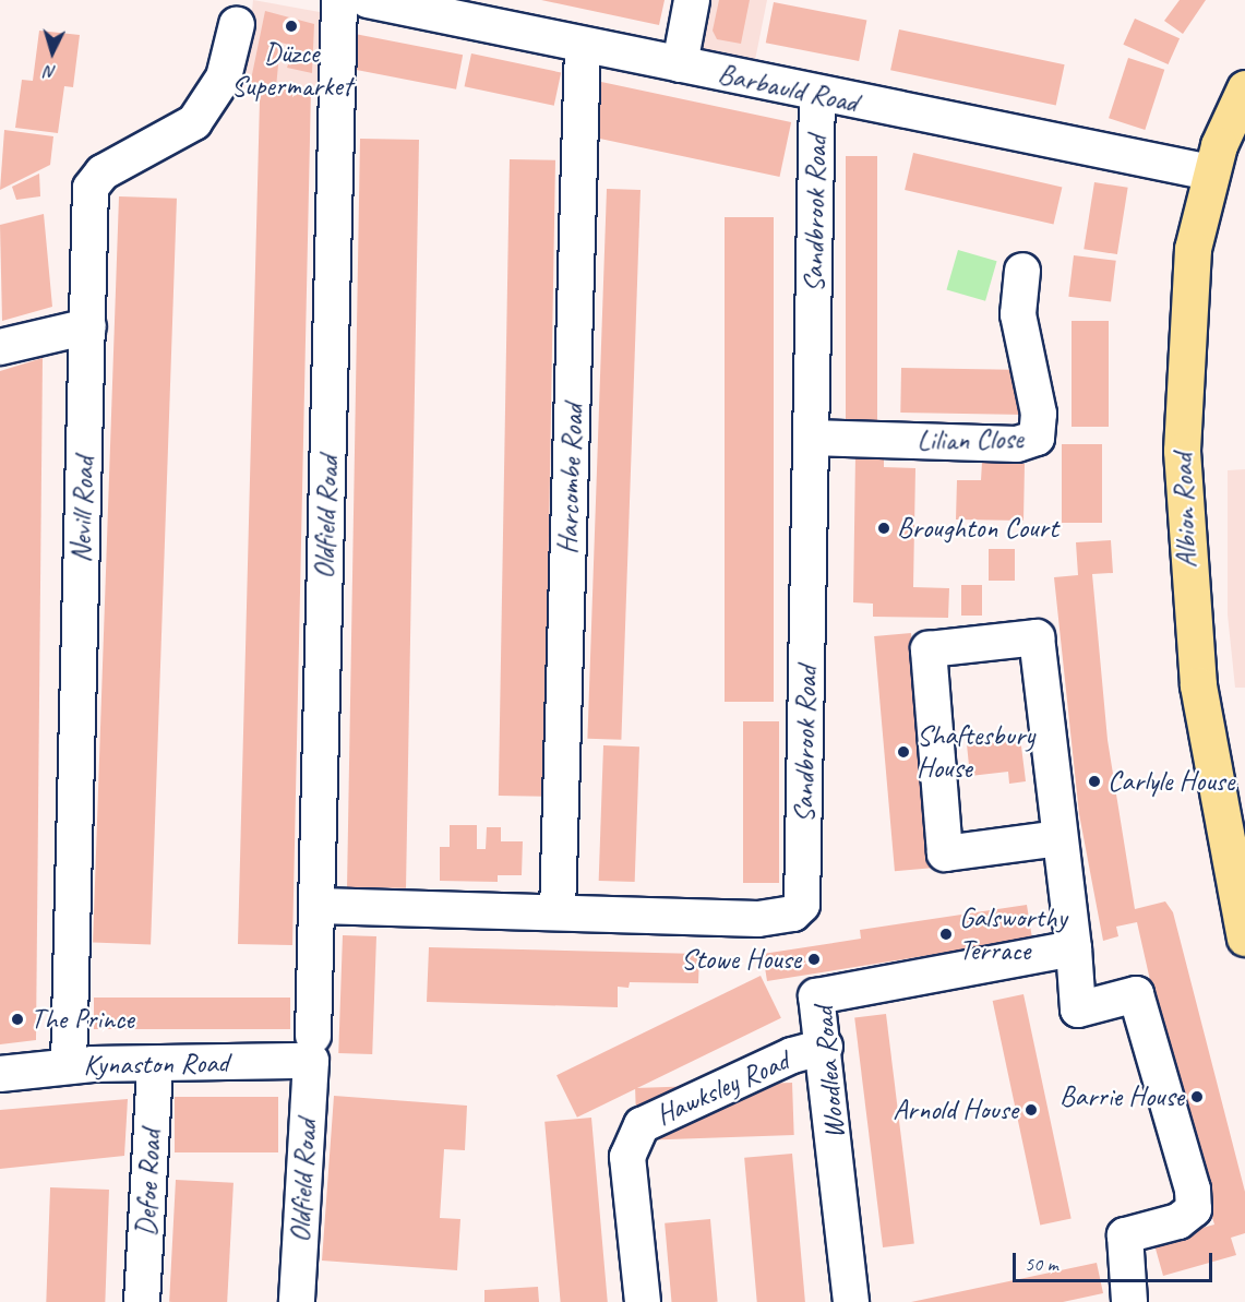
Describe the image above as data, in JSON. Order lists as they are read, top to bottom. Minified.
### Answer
{"streets":{"main road":["Albion Road"],"street":["Barbauld Road","Sandbrook Road","Lilian Close","Harcombe Road","Nevill Road","Oldfield Road","Kynaston Road","Woodlea Road","Hawksley Road","Defoe Road"]},"crossings":[["Barbauld Road","Sandbrook Road"],["Barbauld Road","Harcombe Road"],["Barbauld Road","Albion Road"],["Sandbrook Road","Lilian Close"],["Sandbrook Road","Harcombe Road"],["Sandbrook Road","Oldfield Road"],["Nevill Road","Kynaston Road"],["Oldfield Road","Kynaston Road"],["Kynaston Road","Defoe Road"],["Woodlea Road","Hawksley Road"]],"places":["Düzce Supermarket","Broughton Court","Shaftesbury House","Carlyle House","Galsworthy Terrace","Stowe House","The Prince","Barrie House","Arnold House"],"scale_bar":"50 m","north":"bottom"}
